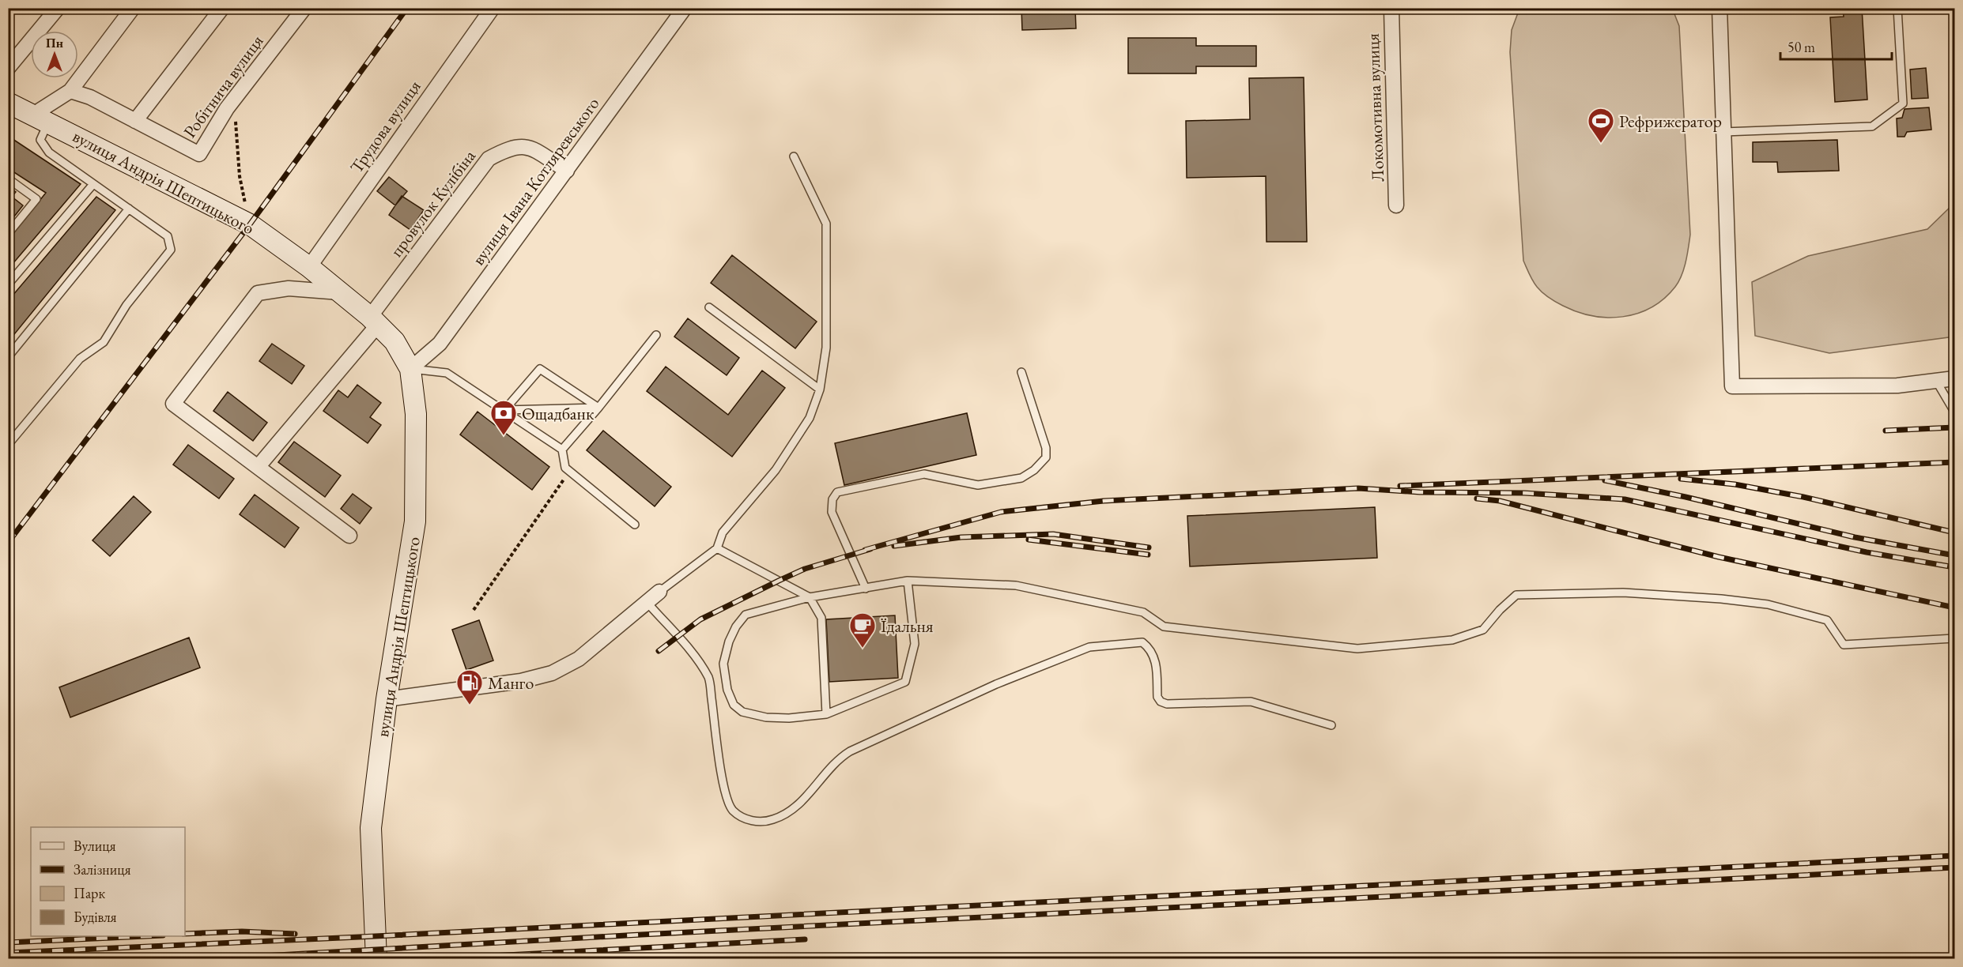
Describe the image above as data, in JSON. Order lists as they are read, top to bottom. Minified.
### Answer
{"streets":{"main road":["вулиця Андрія Шептицького"],"street":["Робітнича вулиця","Локомотивна вулиця","Трудова вулиця","вулиця Івана Котляревського","провулок Кулібіна"]},"crossings":[["Трудова вулиця","вулиця Андрія Шептицького"],["вулиця Івана Котляревського","вулиця Андрія Шептицького"],["вулиця Івана Котляревського","провулок Кулібіна"],["вулиця Андрія Шептицького","провулок Кулібіна"]],"places":{"sports":["Рефрижератор"],"bank":["Ощадбанк"],"cafe":["Їдальня"],"fuel station":["Манго"]},"legend":["Вулиця","Залізниця","Парк","Будівля"],"scale_bar":"50 m","north":"top"}
